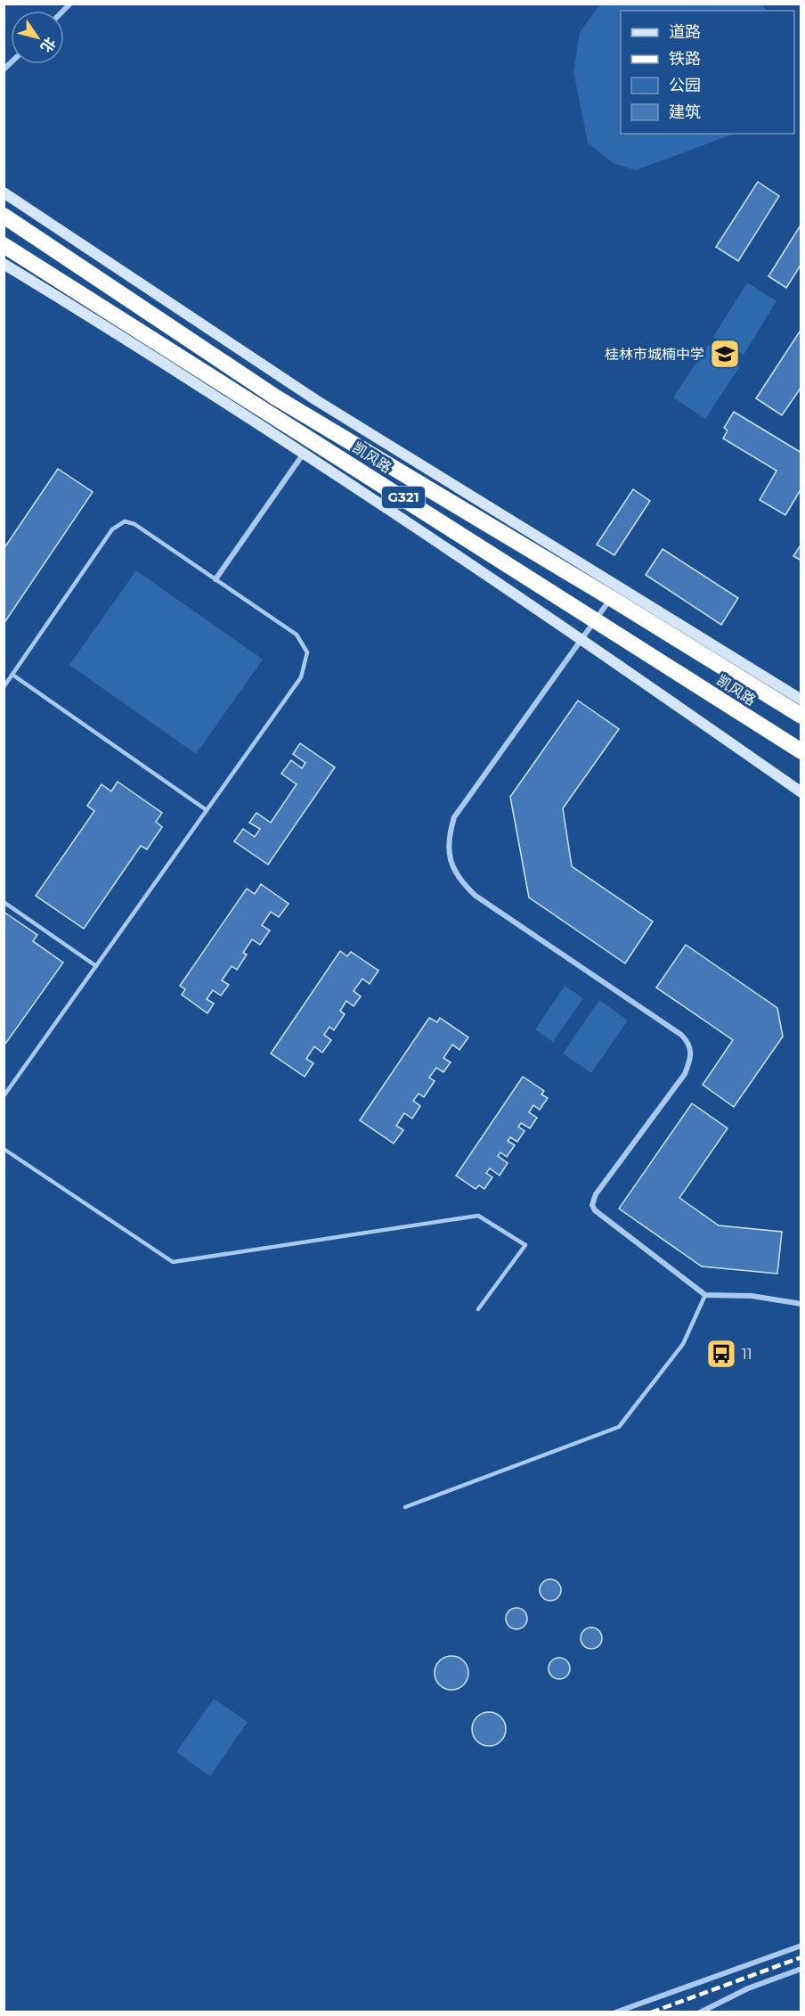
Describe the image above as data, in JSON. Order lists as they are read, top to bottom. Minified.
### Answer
{"streets":{"highway":["凯风路","G321"]},"places":{"school or university":["桂林市城楠中学"],"bus stop":["11"]},"legend":["道路","铁路","公园","建筑"],"north":"bottom right"}
